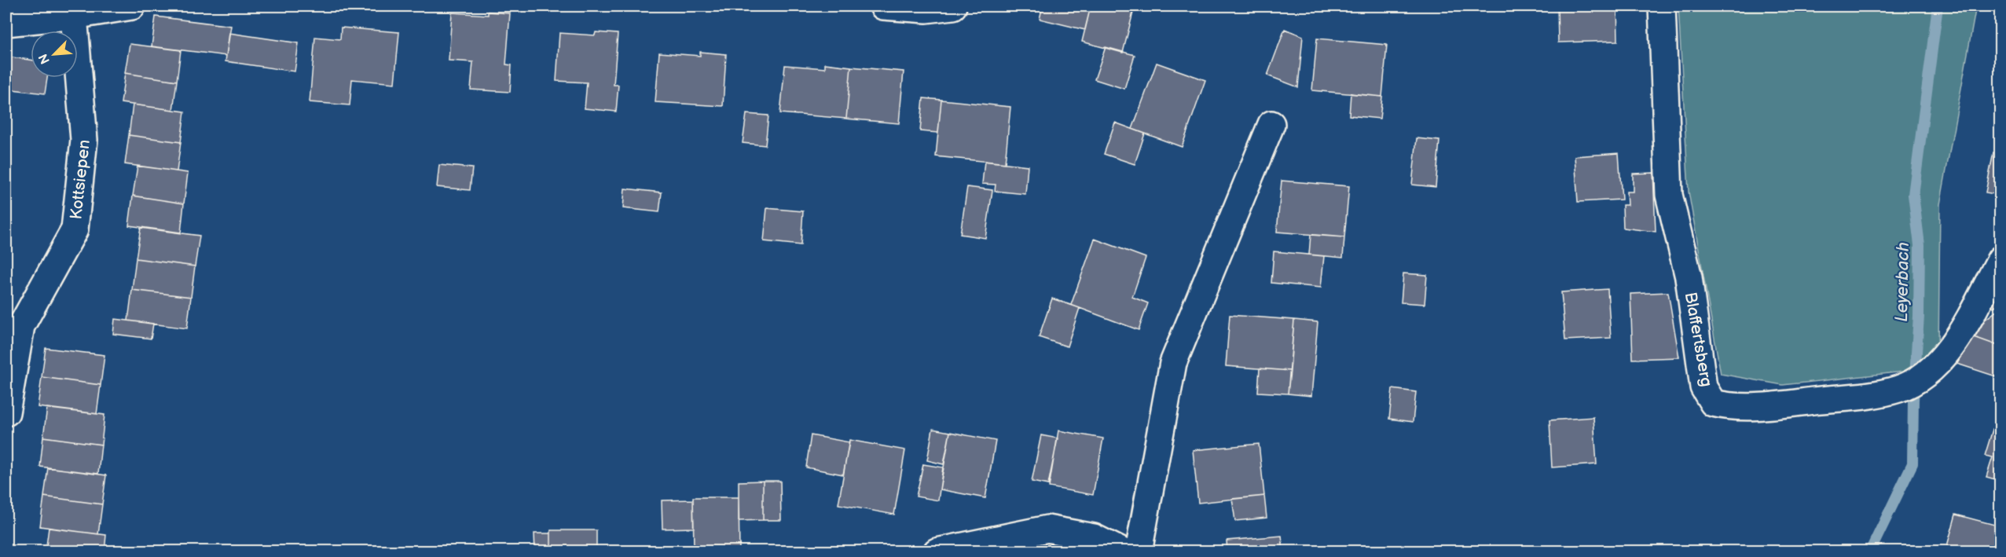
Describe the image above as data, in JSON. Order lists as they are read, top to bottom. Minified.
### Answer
{"streets":{"street":["Kottsiepen","Blaffertsberg"]},"water":["Leyerbach"],"north":"bottom left"}
